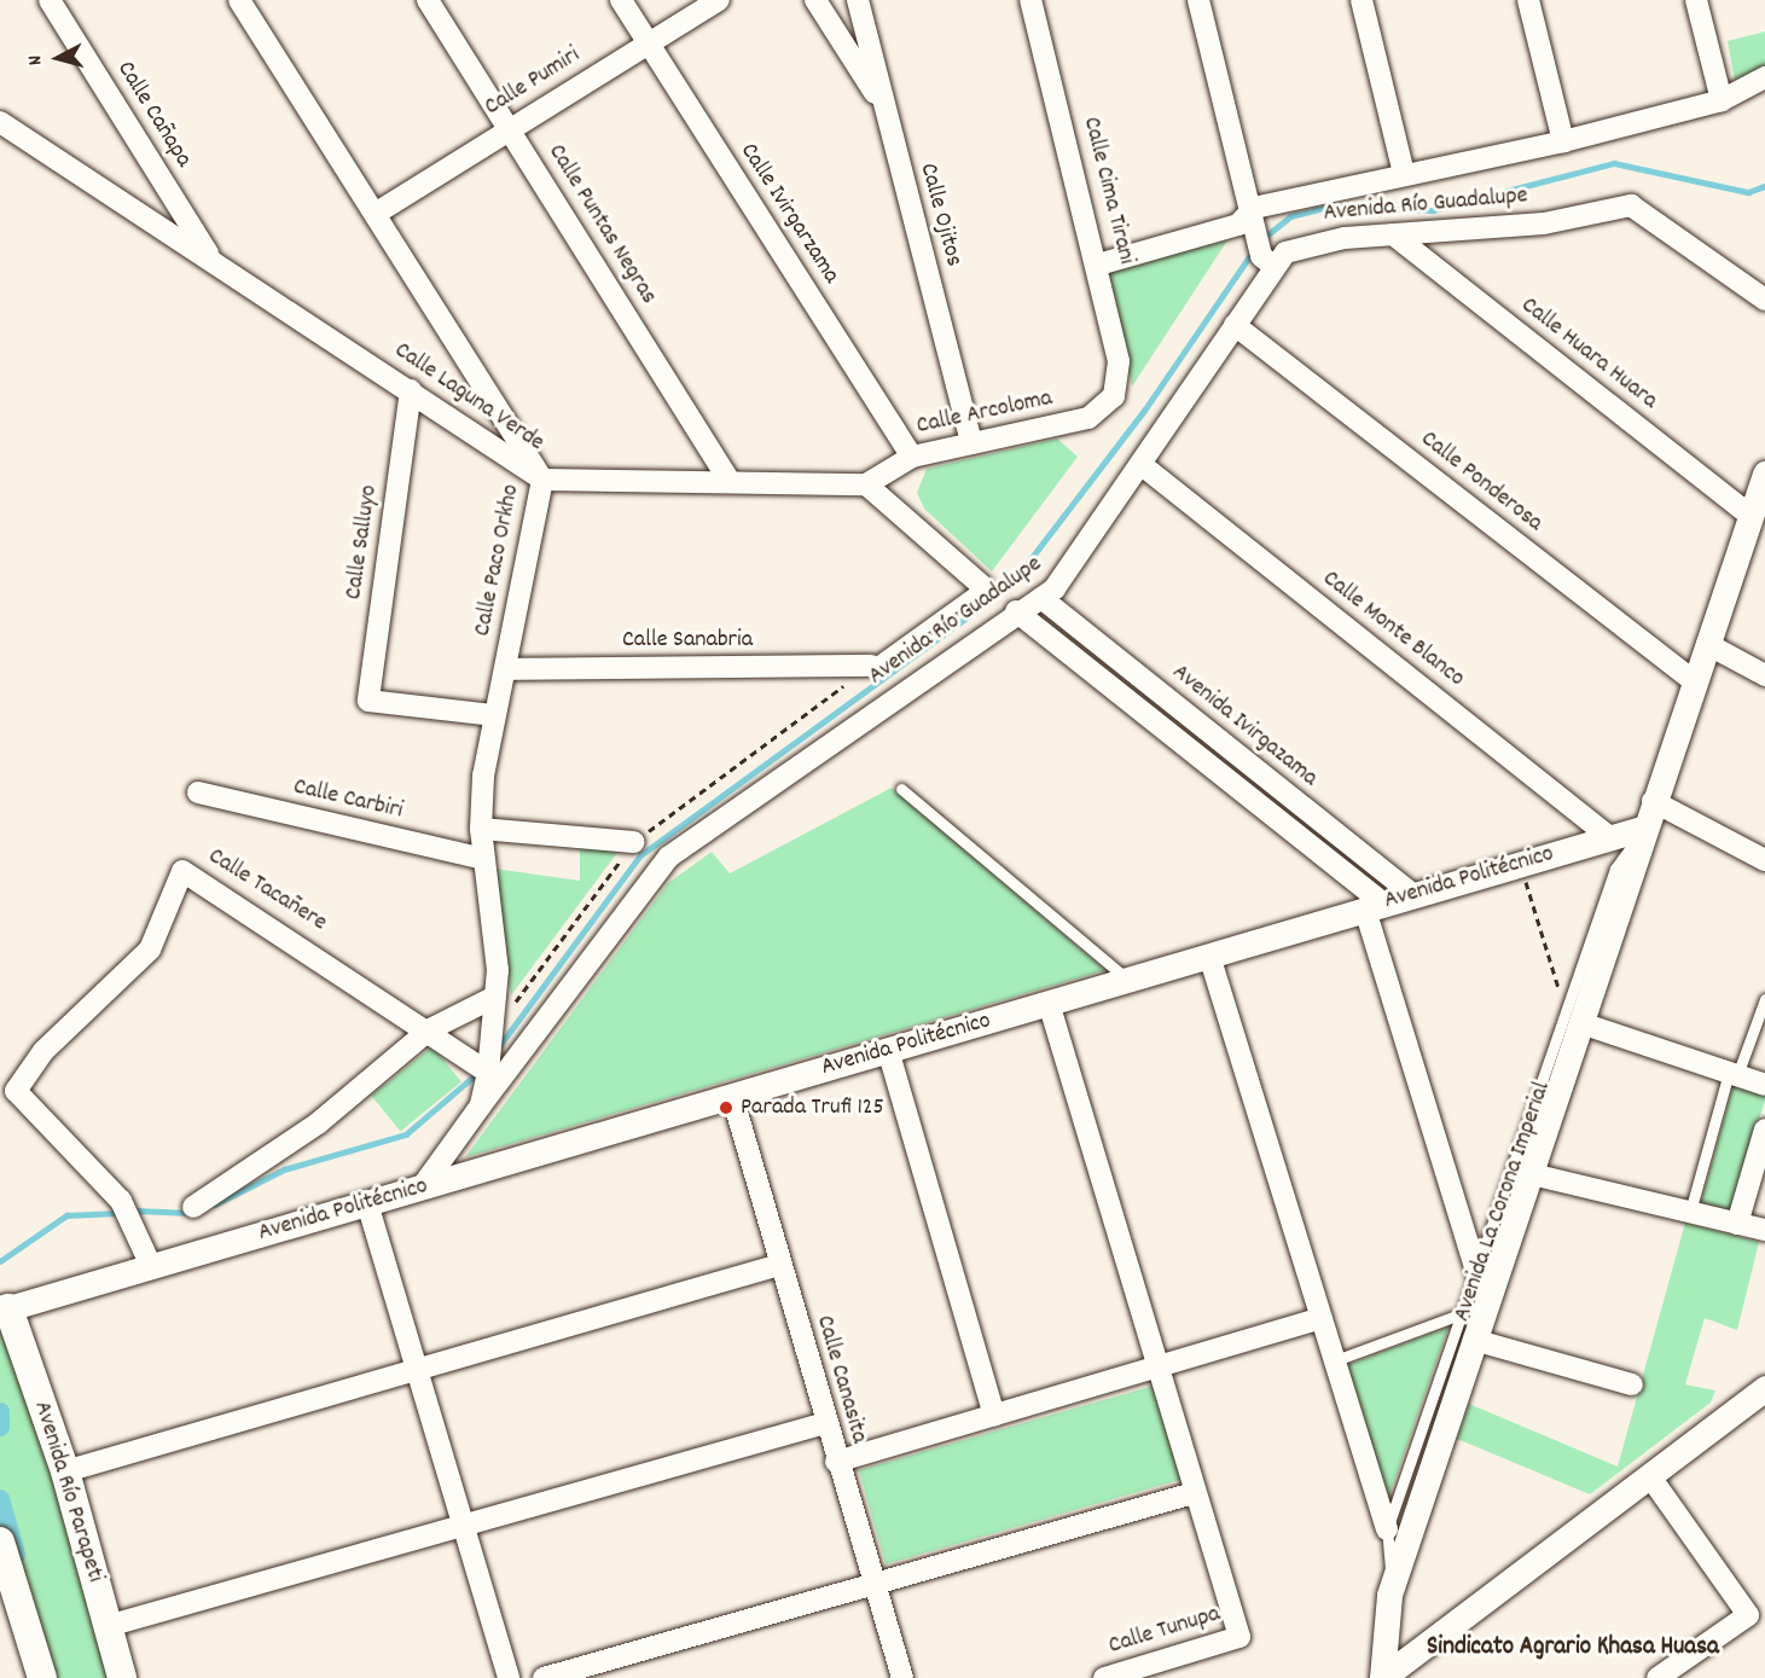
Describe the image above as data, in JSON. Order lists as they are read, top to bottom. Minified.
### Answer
{"streets":{"main road":["Avenida Río Parapeti"],"street":["Calle Pumiri","Calle Cañapa","Calle Cima Tirani","Avenida Río Guadalupe","Calle Ivirgarzama","Calle Ojitos","Calle Puntas Negras","Calle Huara Huara","Calle Laguna Verde","Calle Arcoloma","Calle Ponderosa","Calle Salluyo","Calle Paco Orkho","Calle Monte Blanco","Calle Sanabria","Avenida Ivirgazama","Calle Carbiri","Avenida Politécnico","Calle Tacañere","Avenida La Corona Imperial","Calle Canasita","Calle Tunupa"]},"crossings":[["Calle Pumiri","Calle Ivirgarzama"],["Calle Pumiri","Calle Puntas Negras"],["Calle Pumiri","Calle Paco Orkho"],["Calle Cañapa","Calle Laguna Verde"],["Calle Cima Tirani","Calle Arcoloma"],["Avenida Río Guadalupe","Calle Huara Huara"],["Avenida Río Guadalupe","Calle Ponderosa"],["Avenida Río Guadalupe","Calle Paco Orkho"],["Avenida Río Guadalupe","Calle Monte Blanco"],["Avenida Río Guadalupe","Calle Sanabria"],["Avenida Río Guadalupe","Avenida Ivirgazama"],["Avenida Río Guadalupe","Avenida Politécnico"],["Calle Ivirgarzama","Calle Arcoloma"],["Calle Ojitos","Calle Arcoloma"],["Calle Puntas Negras","Calle Laguna Verde"],["Calle Huara Huara","Avenida La Corona Imperial"],["Calle Laguna Verde","Calle Arcoloma"],["Calle Laguna Verde","Calle Salluyo"],["Calle Laguna Verde","Calle Paco Orkho"],["Calle Ponderosa","Avenida La Corona Imperial"],["Calle Salluyo","Calle Paco Orkho"],["Calle Paco Orkho","Calle Sanabria"],["Calle Paco Orkho","Calle Carbiri"],["Calle Paco Orkho","Calle Tacañere"],["Calle Monte Blanco","Avenida Politécnico"],["Avenida Ivirgazama","Avenida Politécnico"],["Avenida Politécnico","Calle Tacañere"],["Avenida Politécnico","Avenida La Corona Imperial"],["Avenida Politécnico","Calle Canasita"],["Avenida Politécnico","Avenida Río Parapeti"]],"districts":["Sindicato Agrario Khasa Huasa"],"places":["Parada Trufi 125"],"north":"left"}
